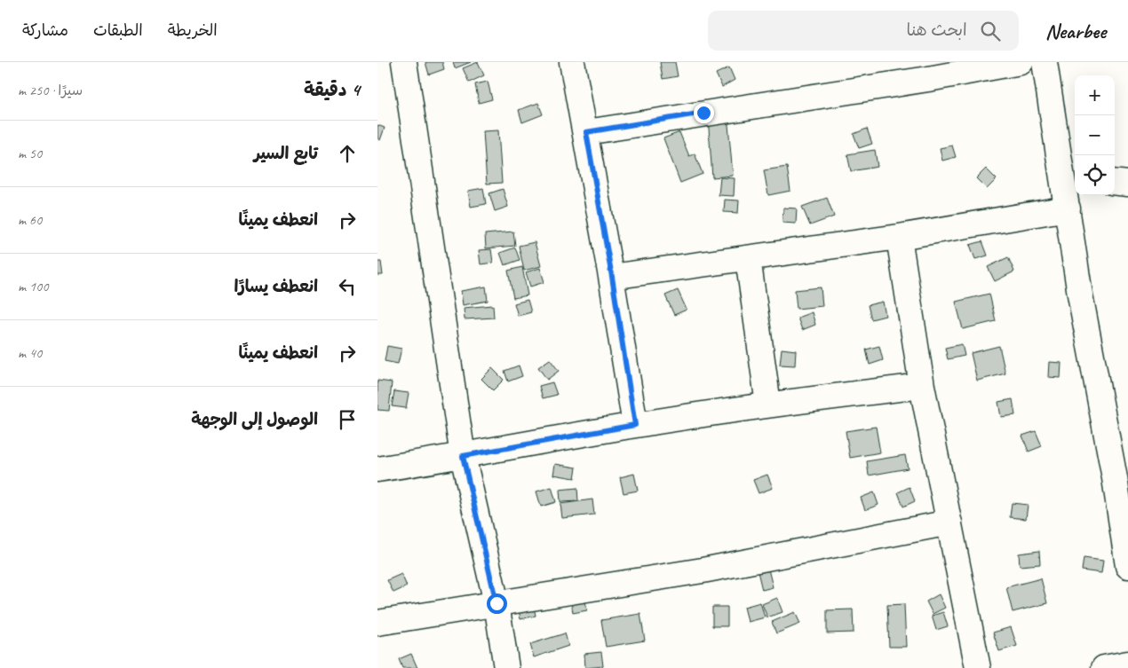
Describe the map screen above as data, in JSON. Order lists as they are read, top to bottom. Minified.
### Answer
{"page":{"header":"Nearbee","search":"ابحث هنا","nav":["الخريطة","الطبقات","مشاركة"],"heading":["4 دقيقة","سيرًا · 250 m"],"map_buttons":["+","−"],"list":[["تابع السير","50 m"],["انعطف يمينًا","60 m"],["انعطف يسارًا","100 m"],["انعطف يمينًا","40 m"],"الوصول إلى الوجهة"]}}
